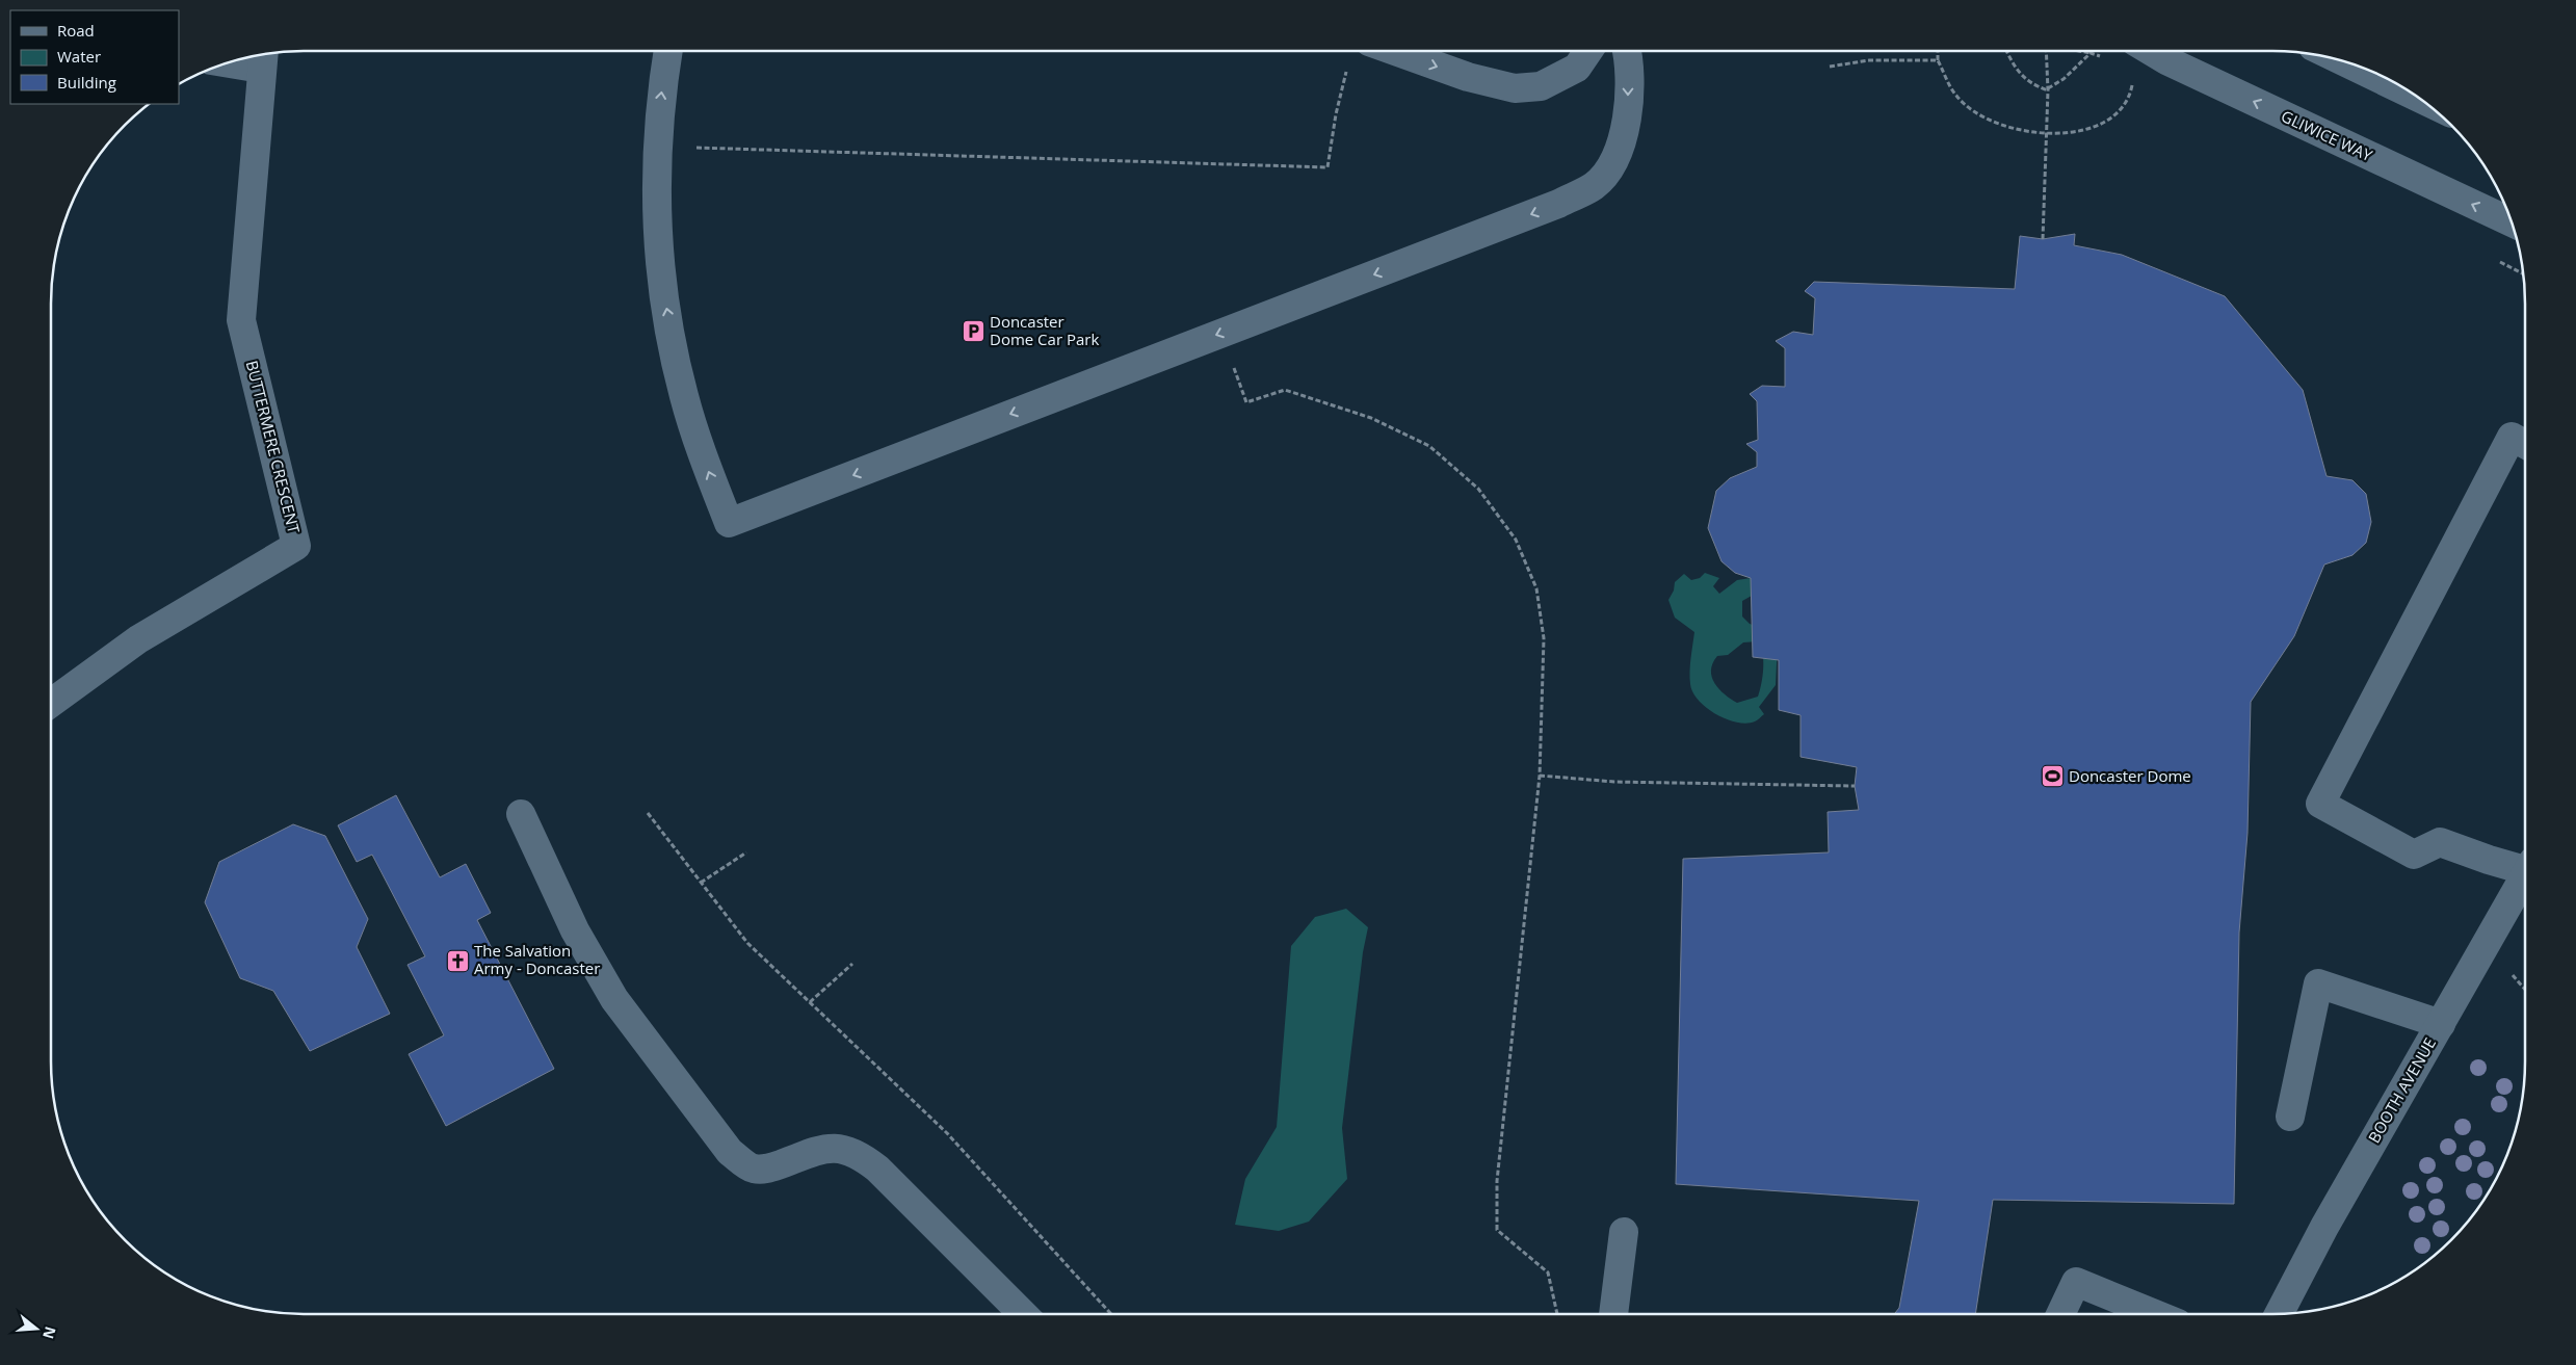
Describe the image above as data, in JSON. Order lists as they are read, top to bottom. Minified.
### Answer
{"streets":{"street":["GLIWICE WAY","BUTTERMERE CRESCENT","BOOTH AVENUE"]},"one_way":["GLIWICE WAY"],"places":{"parking":["Doncaster Dome Car Park"],"sports":["Doncaster Dome"],"church":["The Salvation Army - Doncaster"]},"legend":["Road","Water","Building"],"north":"right"}
